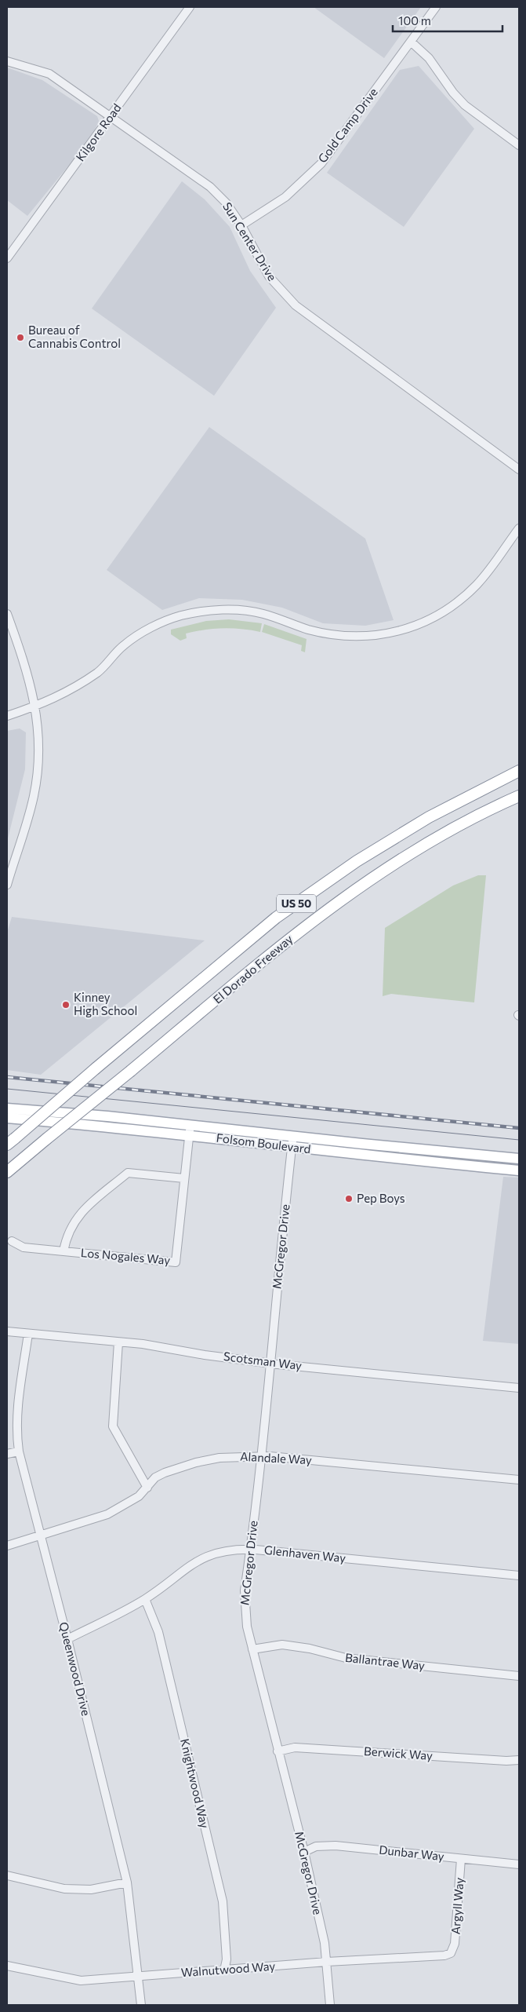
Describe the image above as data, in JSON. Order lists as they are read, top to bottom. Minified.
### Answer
{"streets":{"highway":["US 50","El Dorado Freeway"],"main road":["Folsom Boulevard"],"street":["Gold Camp Drive","Kilgore Road","Sun Center Drive","McGregor Drive","Los Nogales Way","Scotsman Way","Alandale Way","Glenhaven Way","Ballantrae Way","Queenwood Drive","Berwick Way","Knightwood Way","Dunbar Way","Argyll Way","Walnutwood Way"]},"crossings":[["Gold Camp Drive","Sun Center Drive"],["Kilgore Road","Sun Center Drive"],["Folsom Boulevard","McGregor Drive"],["Folsom Boulevard","Los Nogales Way"],["McGregor Drive","Scotsman Way"],["McGregor Drive","Alandale Way"],["McGregor Drive","Glenhaven Way"],["McGregor Drive","Ballantrae Way"],["McGregor Drive","Berwick Way"],["McGregor Drive","Dunbar Way"],["McGregor Drive","Walnutwood Way"],["Scotsman Way","Queenwood Drive"],["Alandale Way","Queenwood Drive"],["Glenhaven Way","Queenwood Drive"],["Glenhaven Way","Knightwood Way"],["Queenwood Drive","Walnutwood Way"],["Knightwood Way","Walnutwood Way"],["Dunbar Way","Argyll Way"],["Argyll Way","Walnutwood Way"]],"places":["Bureau of Cannabis Control","Kinney High School","Pep Boys"],"scale_bar":"100 m"}
